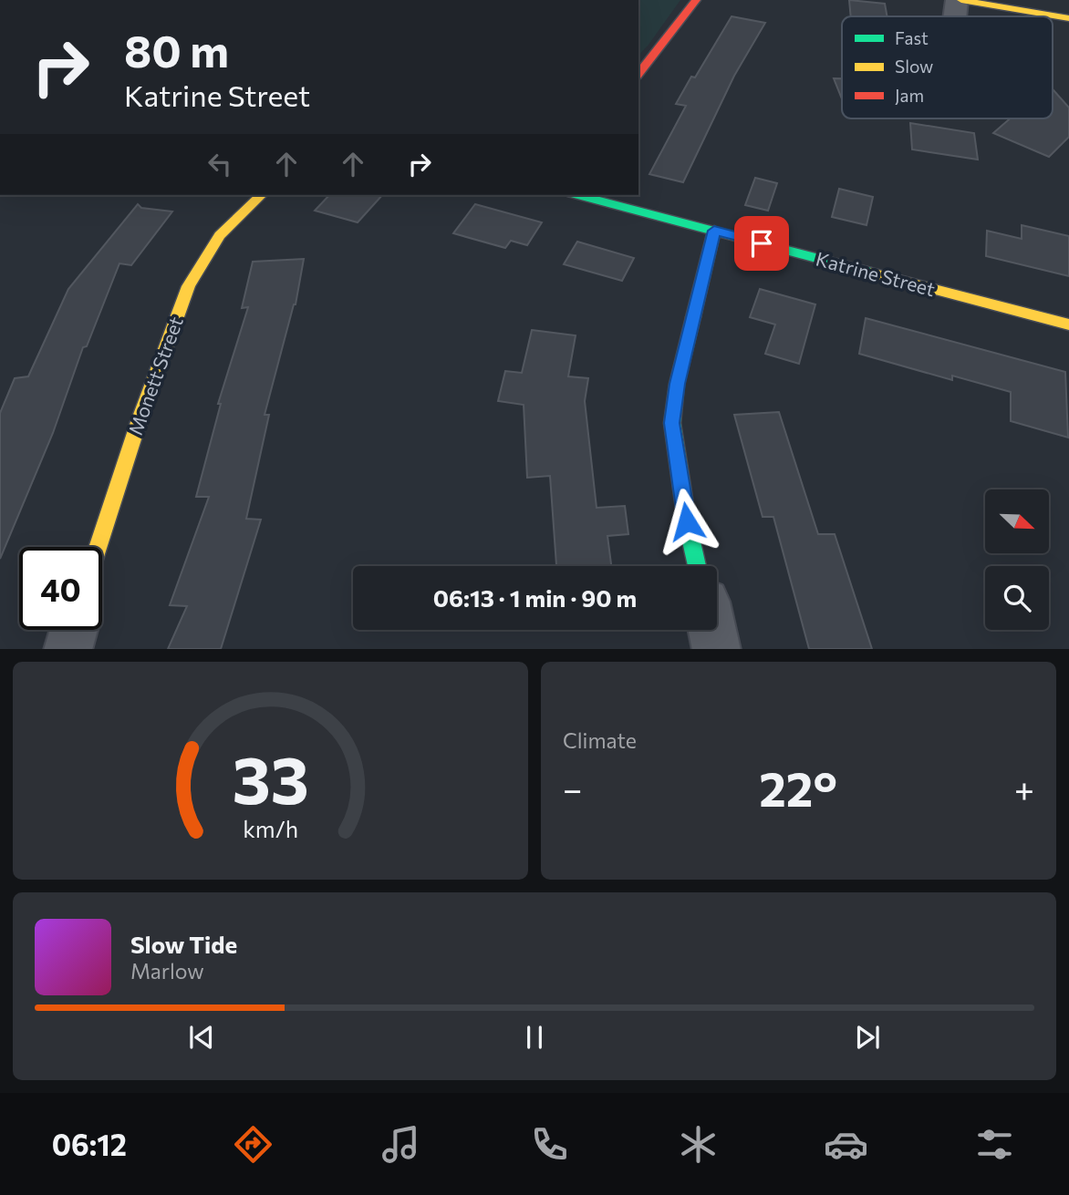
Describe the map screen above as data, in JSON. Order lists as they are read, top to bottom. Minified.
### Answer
{"streets":{"street":["Katrine Street","Monett Street"]},"legend":["Fast","Slow","Jam"],"north":"bottom right","page":{"turn":["80 m","Katrine Street"],"limit":"40","trip":"06:13 · 1 min · 90 m","tile":"Climate","heat":["−","22°","+"],"song":["Slow Tide","Marlow"],"tabs":"06:12","gauge":["33","km/h"]}}
